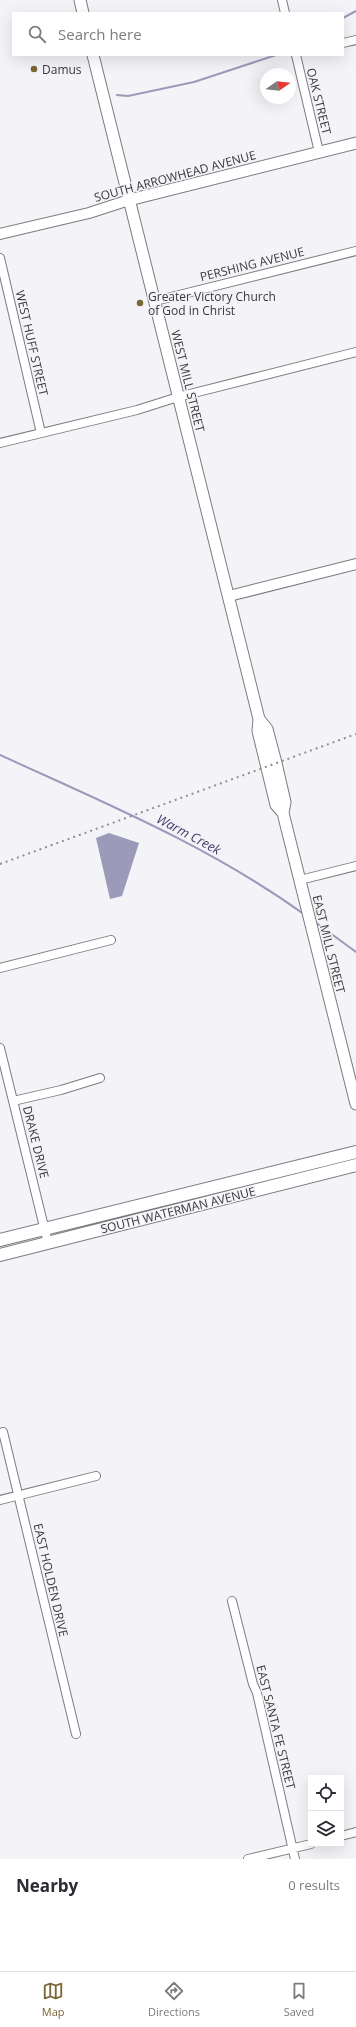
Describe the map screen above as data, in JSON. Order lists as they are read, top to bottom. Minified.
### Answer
{"streets":{"main road":["SOUTH ARROWHEAD AVENUE","WEST MILL STREET","EAST MILL STREET","SOUTH WATERMAN AVENUE"],"street":["OAK STREET","PERSHING AVENUE","WEST HUFF STREET","DRAKE DRIVE","EAST HOLDEN DRIVE","EAST SANTA FE STREET"]},"crossings":[["OAK STREET","SOUTH ARROWHEAD AVENUE"],["SOUTH ARROWHEAD AVENUE","WEST MILL STREET"],["PERSHING AVENUE","WEST MILL STREET"],["WEST MILL STREET","EAST MILL STREET"],["DRAKE DRIVE","SOUTH WATERMAN AVENUE"]],"water":["Warm Creek"],"places":["Damus","Greater Victory Church of God in Christ"],"north":"right","page":{"search":"Search here","heading":["Nearby","0 results"],"nav":["Map","Directions","Saved"]}}
